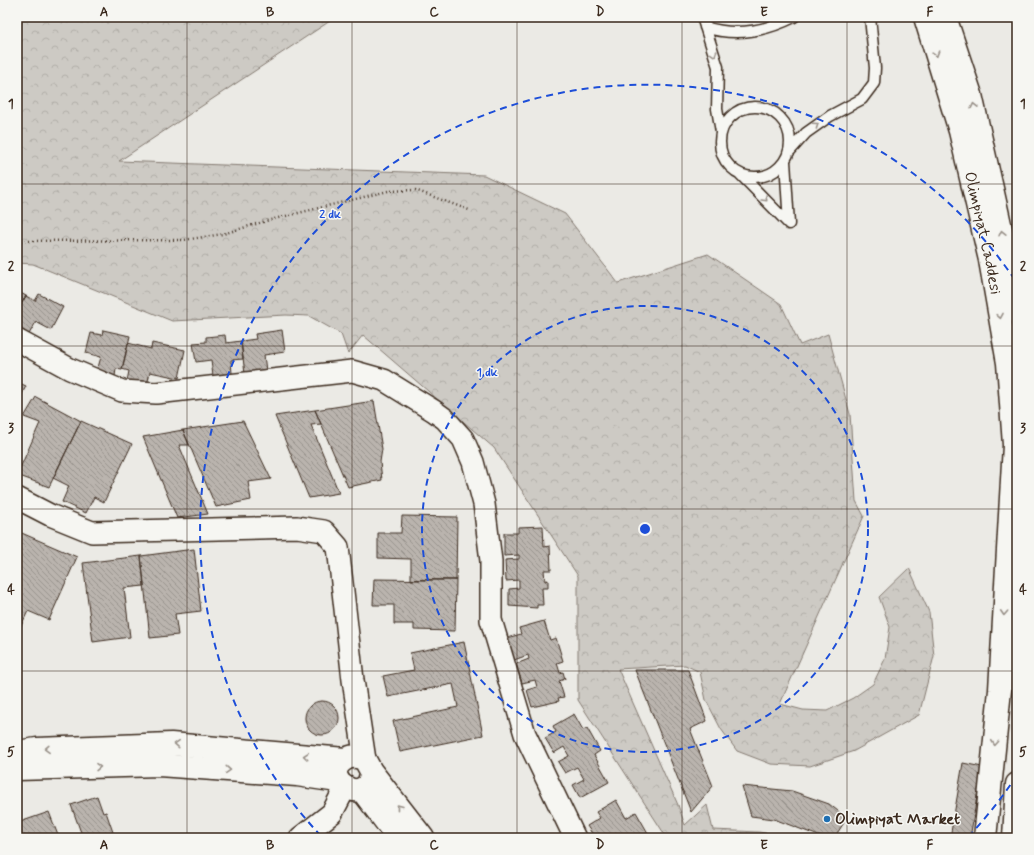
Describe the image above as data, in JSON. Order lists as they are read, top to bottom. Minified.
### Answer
{"streets":{"street":["Olimpiyat Caddesi"]},"places":["Olimpiyat Market"],"grid":{"columns":["A","B","C","D","E","F"],"rows":["1","2","3","4","5"]},"rings":["2 dk","1 dk"]}
